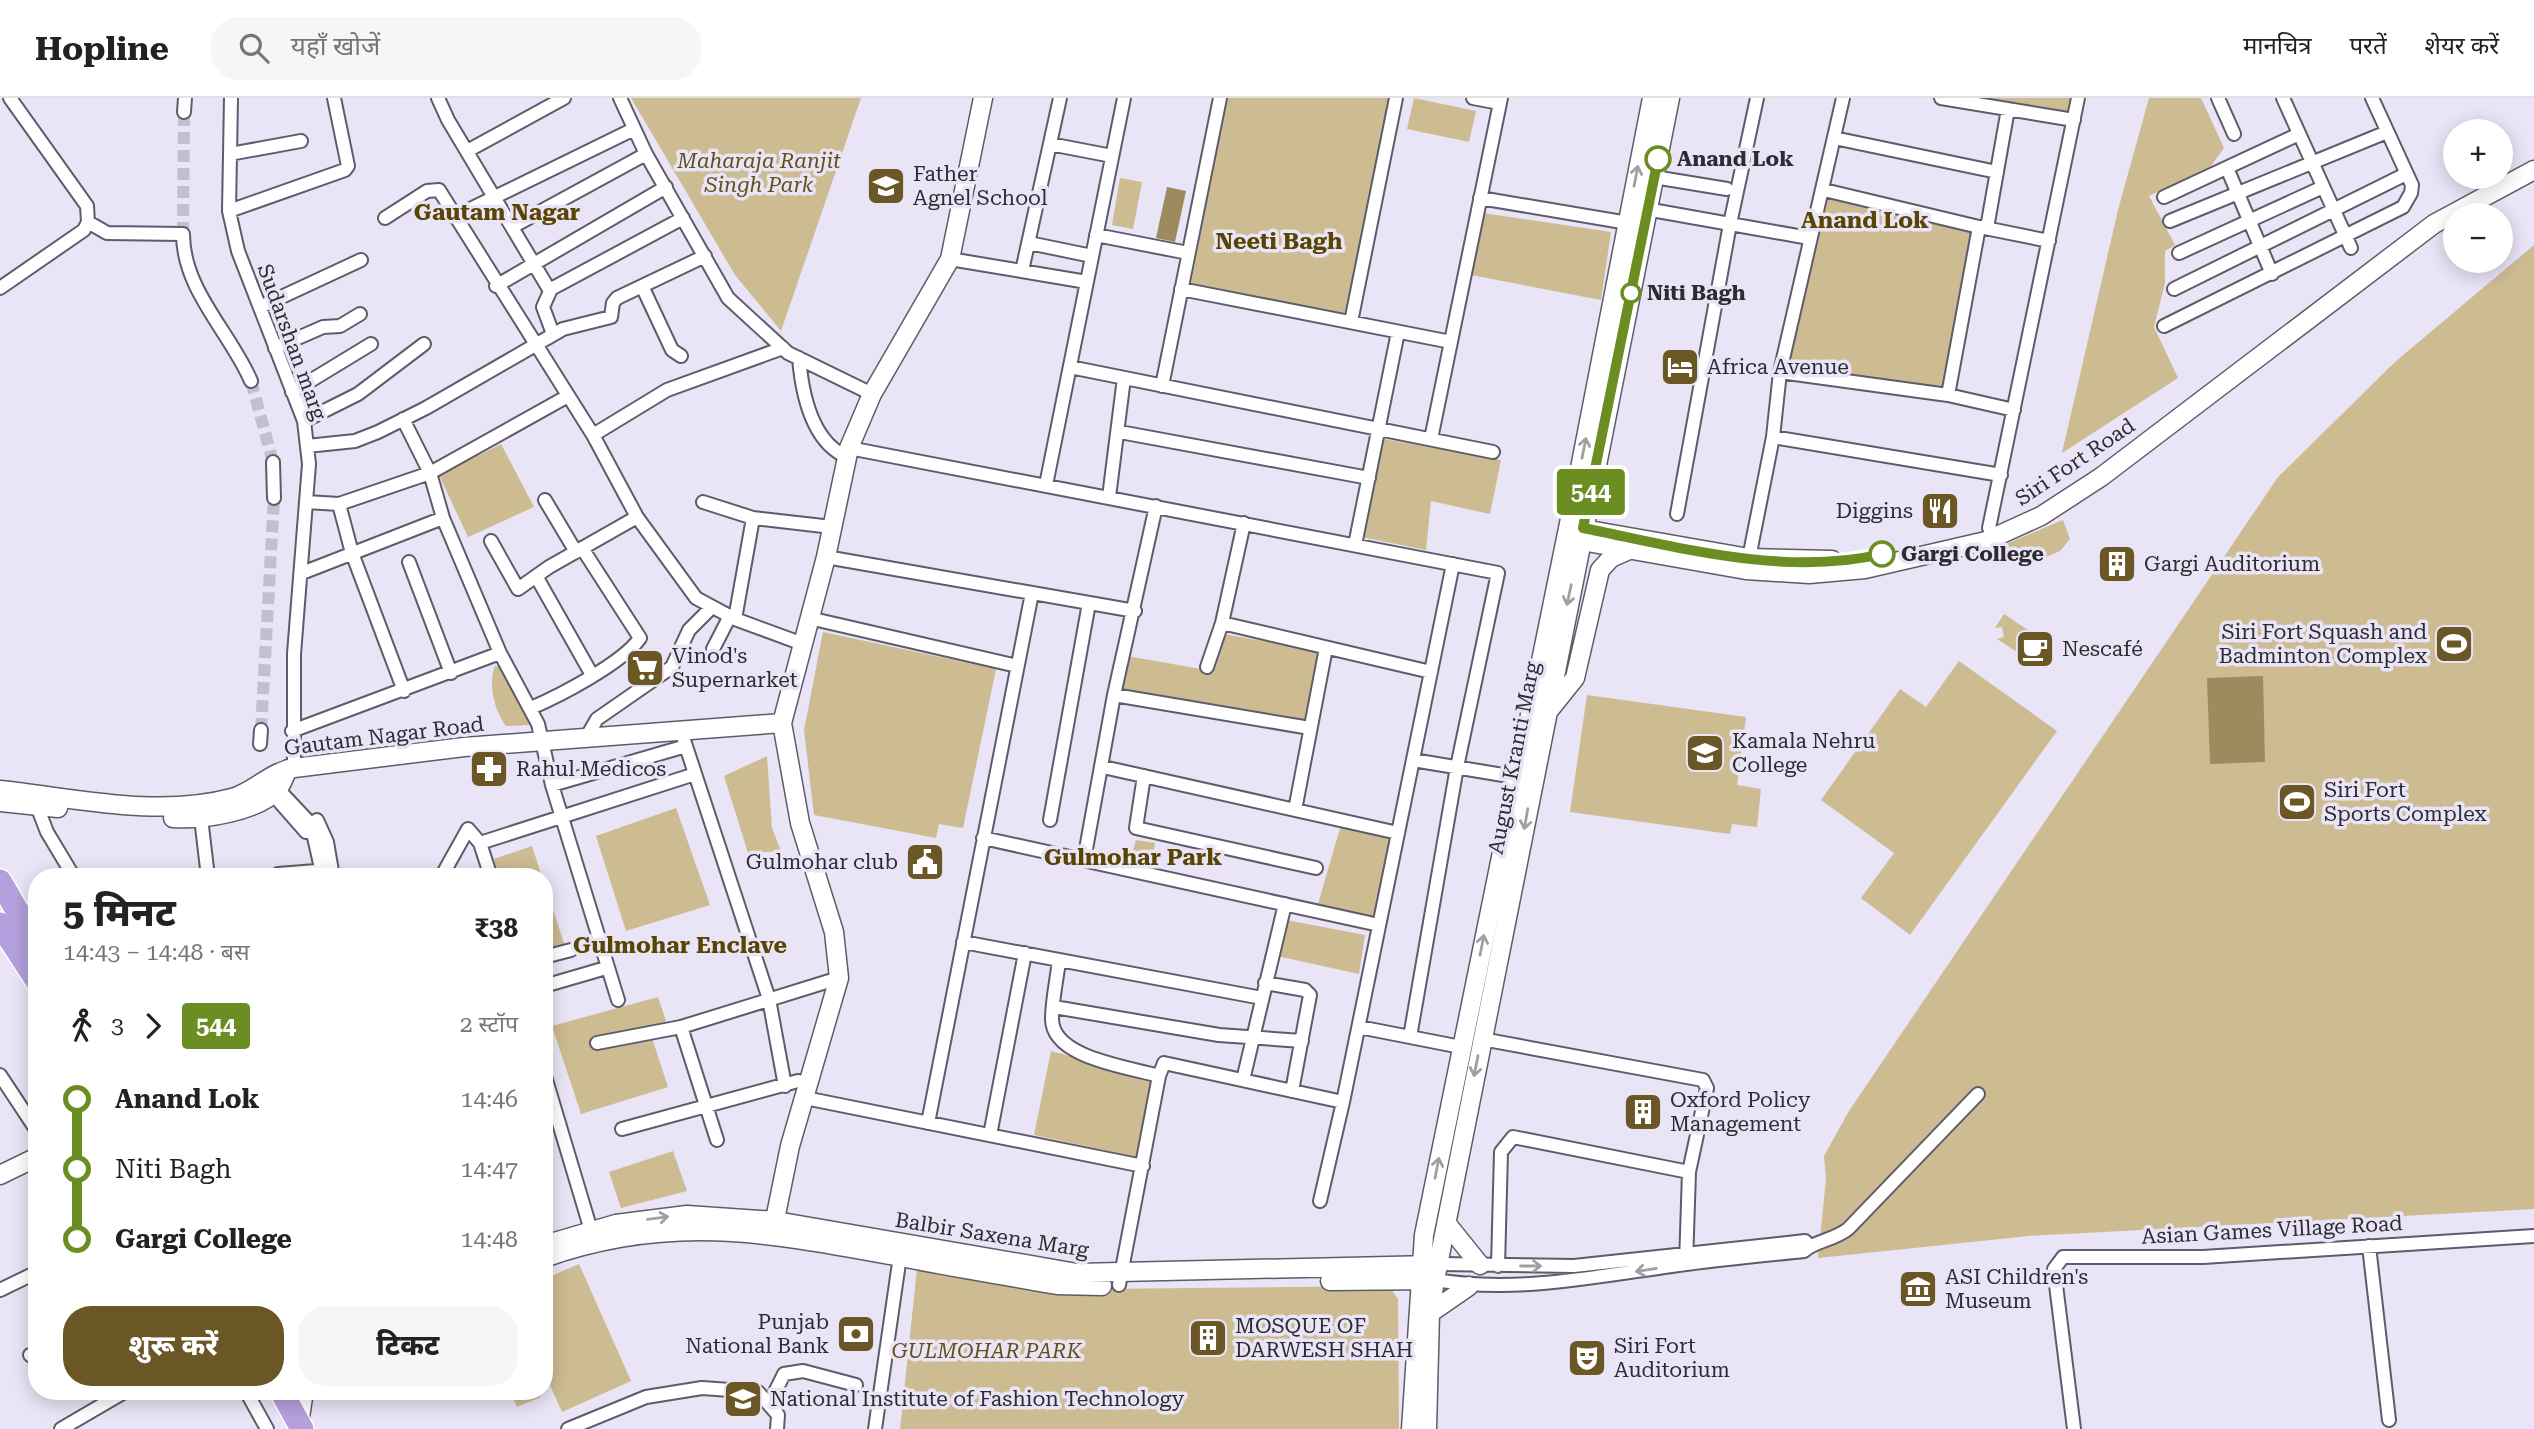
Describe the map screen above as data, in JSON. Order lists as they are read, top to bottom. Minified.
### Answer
{"streets":{"street":["Sudarshan marg","Siri Fort Road","Gautam Nagar Road","August Kranti Marg","Asian Games Village Road","Balbir Saxena Marg"]},"crossings":[["Sudarshan marg","Gautam Nagar Road"],["Siri Fort Road","August Kranti Marg"],["August Kranti Marg","Balbir Saxena Marg"]],"districts":["Gautam Nagar","Anand Lok","Neeti Bagh","Gulmohar Park","Gulmohar Enclave"],"parks":["Maharaja Ranjit Singh Park","GULMOHAR PARK"],"places":{"other":["Anand Lok","Niti Bagh","Gargi College"],"school or university":["Father Agnel School","Kamala Nehru College","National Institute of Fashion Technology"],"hotel":["Africa Avenue"],"restaurant":["Diggins"],"building":["Gargi Auditorium","Oxford Policy Management","MOSQUE OF DARWESH SHAH"],"sports":["Siri Fort Squash and Badminton Complex","Siri Fort Sports Complex"],"cafe":["Nescafé"],"supermarket":["Vinod's Supernarket"],"pharmacy":["Rahul Medicos"],"public building":["Gulmohar club"],"museum":["ASI Children's Museum"],"bank":["Punjab National Bank"],"theatre":["Siri Fort Auditorium"]},"lines":["bus line 544"],"page":{"header":"Hopline","search":"यहाँ खोजें","nav":["मानचित्र","परतें","शेयर करें"],"on_map":"544","map_buttons":["+","−"],"heading":["5 मिनट","14:43 – 14:48 · बस","₹38"],"legs":["3","544","2 स्टॉप"],"list":[{"name":"Anand Lok","value":"14:46"},{"name":"Niti Bagh","value":"14:47"},{"name":"Gargi College","value":"14:48"}],"buttons":["शुरू करें","टिकट"]}}
